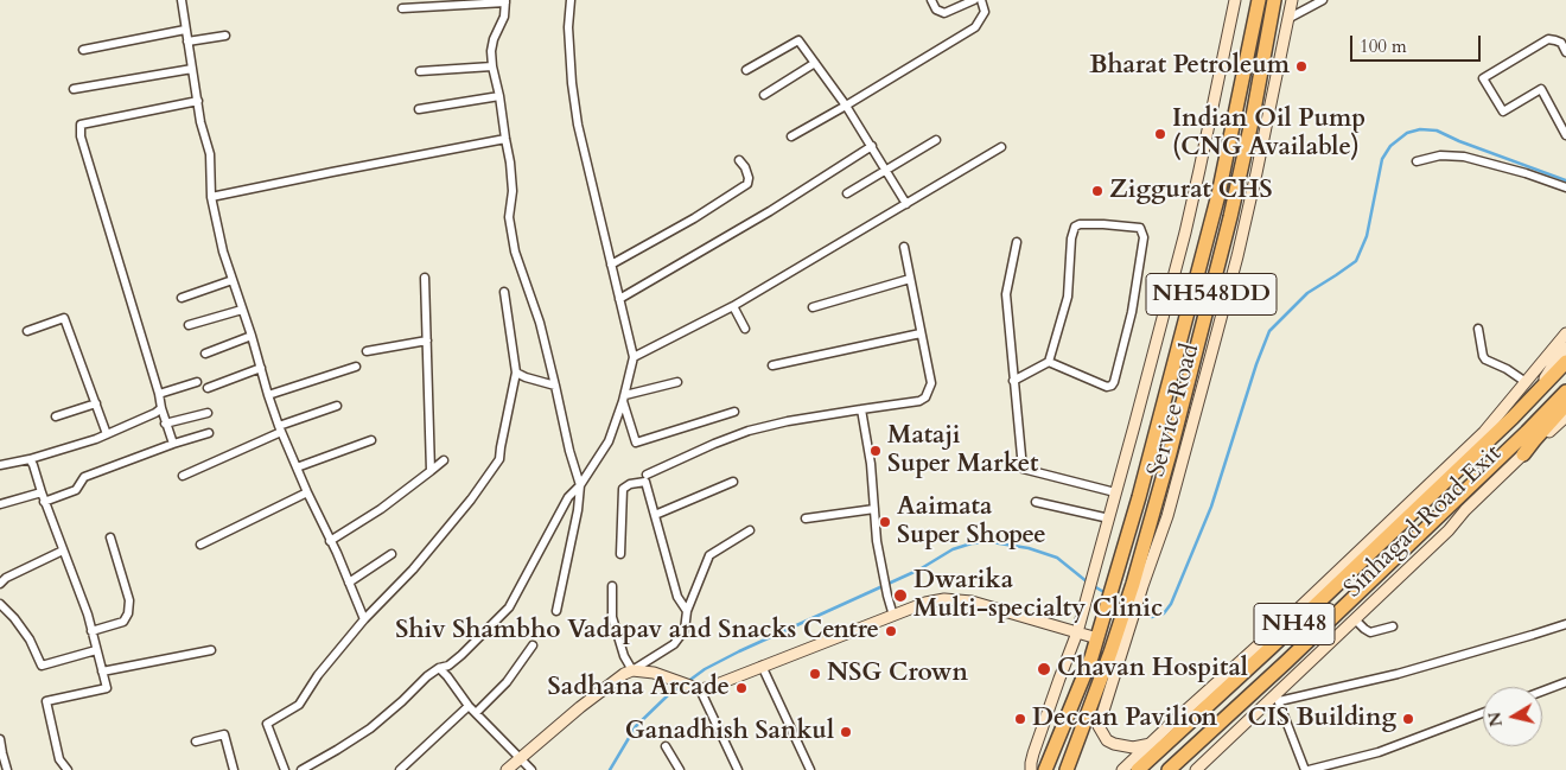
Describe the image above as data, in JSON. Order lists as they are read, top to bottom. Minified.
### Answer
{"streets":{"highway":["NH548DD","NH48"],"street":["Service Road","Sinhagad Road Exit"]},"crossings":[["NH548DD","Service Road"]],"places":["Bharat Petroleum","Indian Oil Pump (CNG Available)","Ziggurat CHS","Mataji Super Market","Aaimata Super Shopee","Dwarika Multi-specialty Clinic","Shiv Shambho Vadapav and Snacks Centre","Chavan Hospital","NSG Crown","Sadhana Arcade","Deccan Pavilion","CIS Building","Ganadhish Sankul"],"scale_bar":"100 m","north":"left"}
